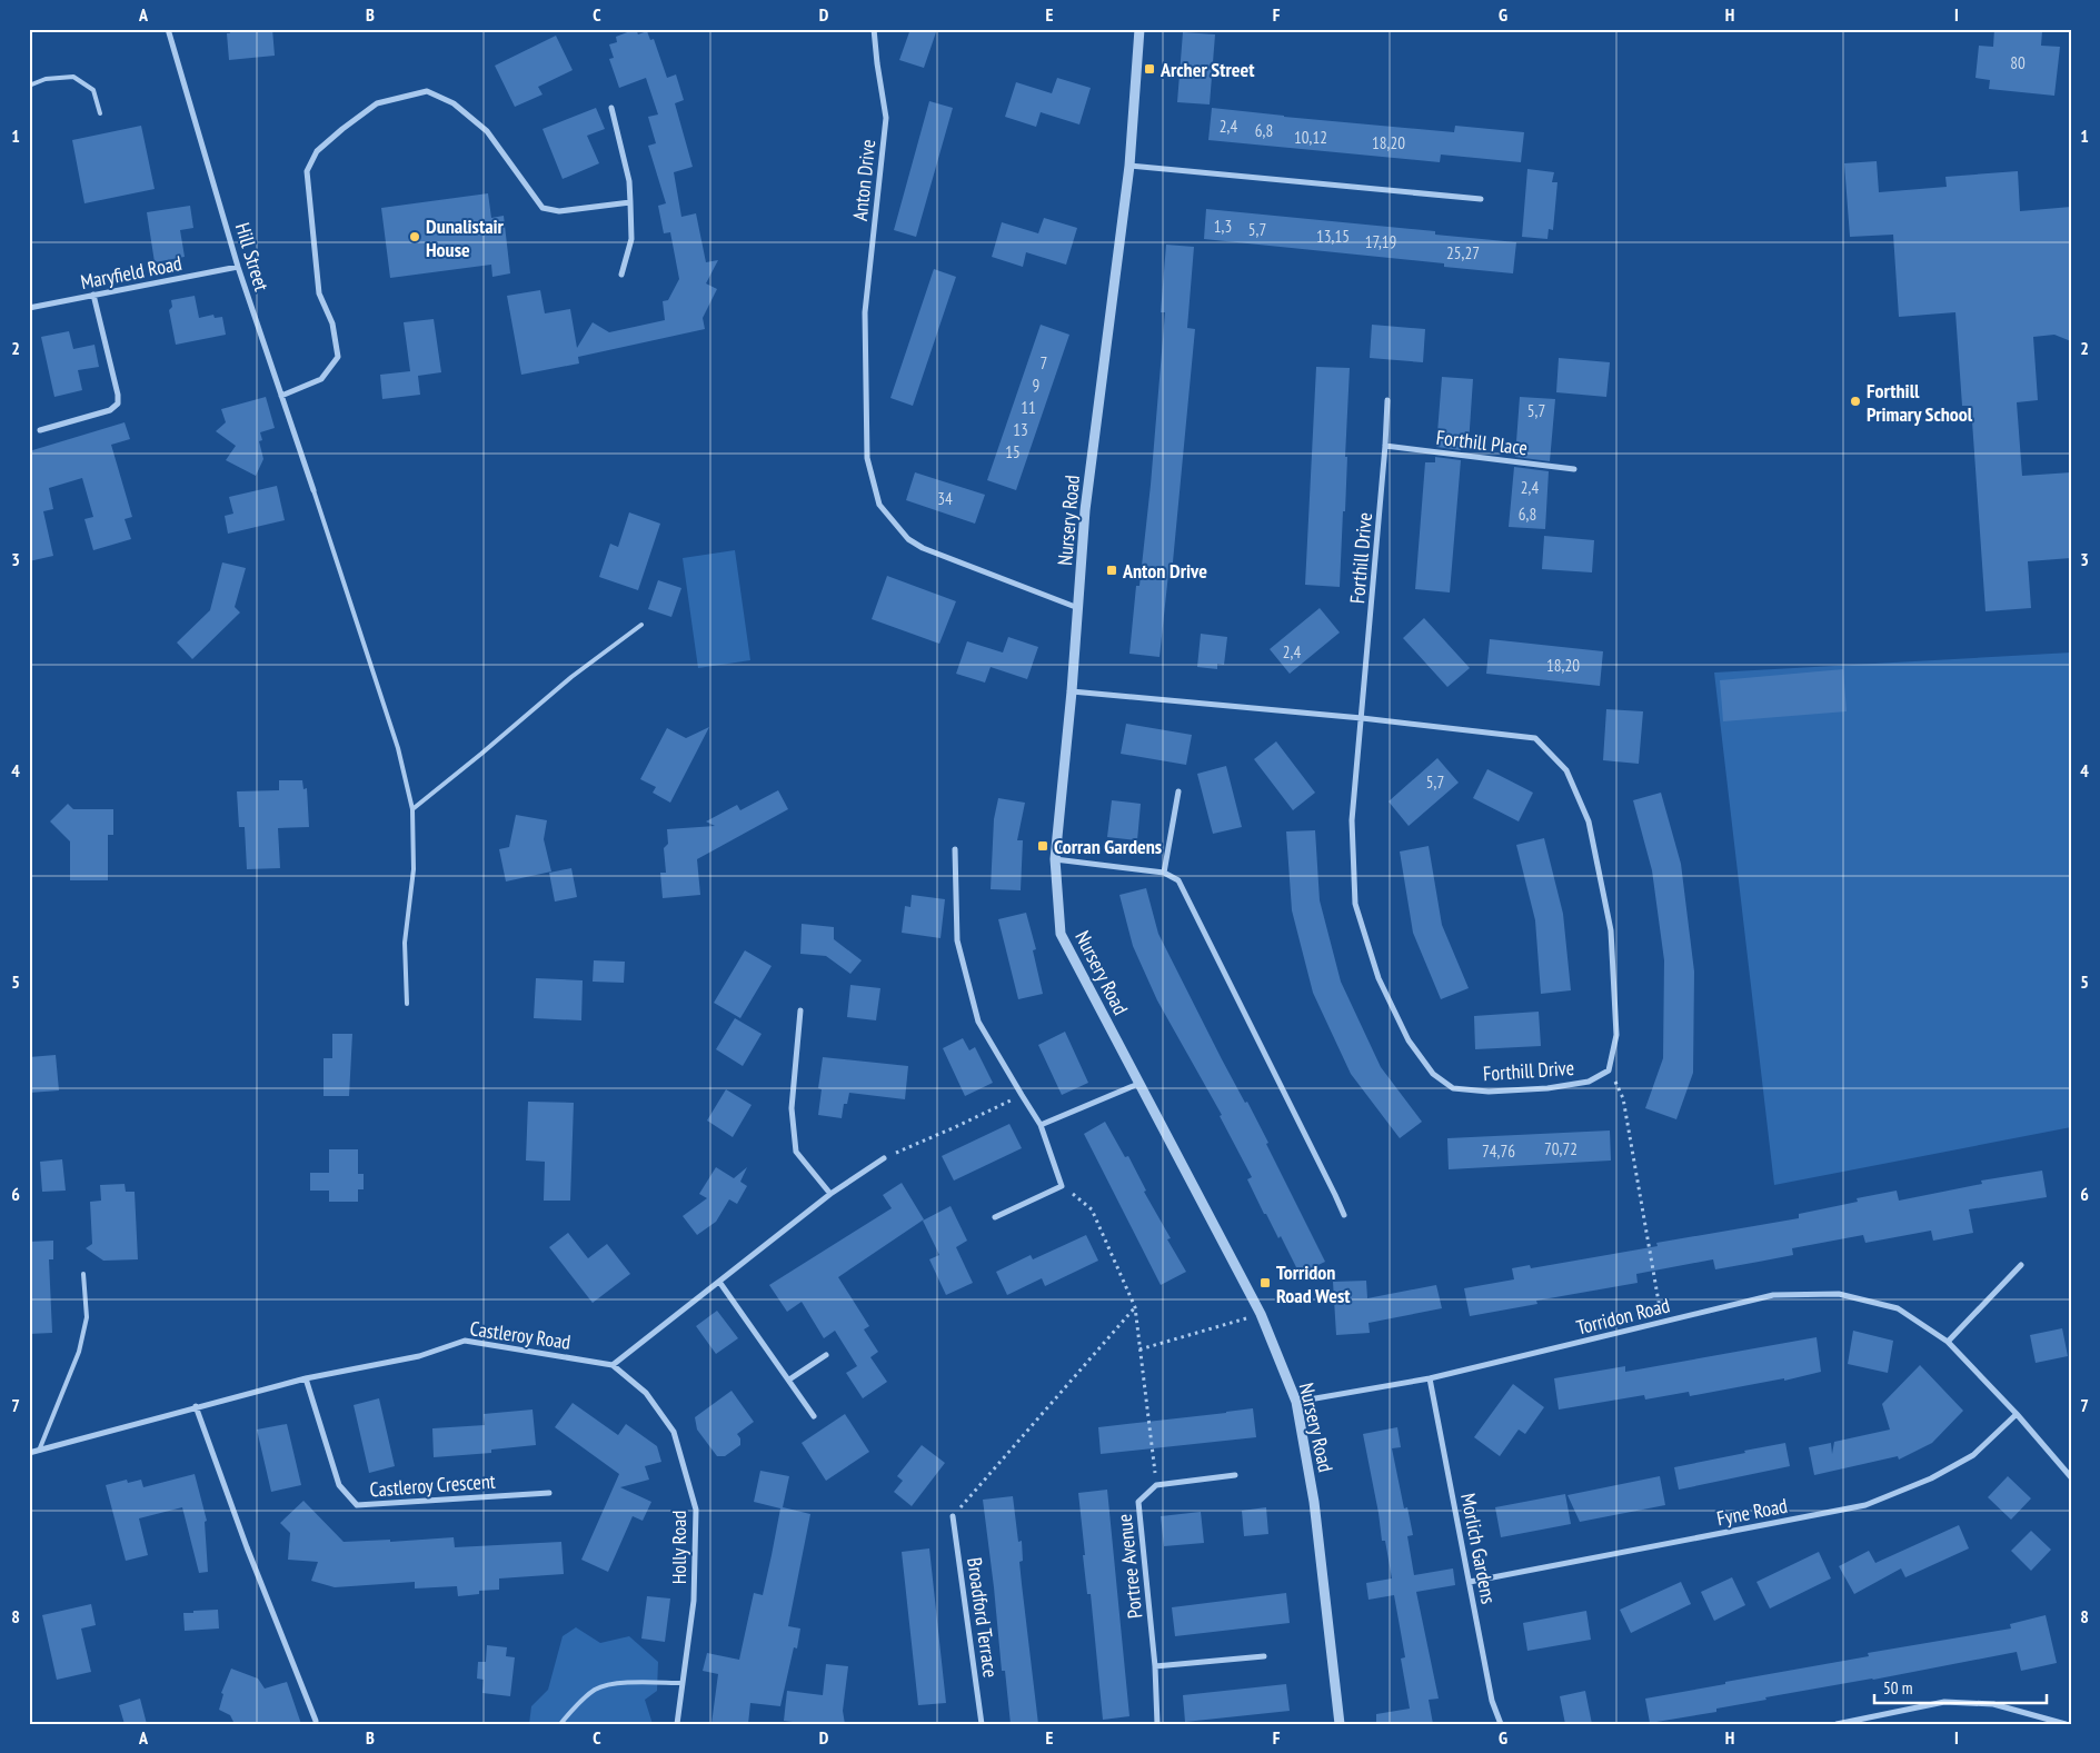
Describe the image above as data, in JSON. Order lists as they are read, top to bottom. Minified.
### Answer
{"streets":{"street":["Anton Drive","Hill Street","Maryfield Road","Forthill Place","Nursery Road","Forthill Drive","Torridon Road","Castleroy Road","Castleroy Crescent","Fyne Road","Holly Road","Morlich Gardens","Portree Avenue","Broadford Terrace"]},"crossings":[["Anton Drive","Nursery Road"],["Hill Street","Maryfield Road"],["Forthill Place","Forthill Drive"],["Nursery Road","Torridon Road"],["Torridon Road","Fyne Road"],["Torridon Road","Morlich Gardens"],["Castleroy Road","Castleroy Crescent"],["Castleroy Road","Holly Road"],["Fyne Road","Morlich Gardens"]],"places":{"transit":["Archer Street","Anton Drive","Corran Gardens","Torridon Road West"],"other":["Dunalistair House","Forthill Primary School"]},"house_numbers":["80","2,4","6,8","10,12","18,20","1,3","5,7","13,15","17,19","25,27","7","9","11","5,7","13","15","2,4","34","6,8","2,4","18,20","5,7","70,72","74,76"],"scale_bar":"50 m","grid":{"columns":["A","B","C","D","E","F","G","H","I"],"rows":["1","2","3","4","5","6","7","8"]}}
